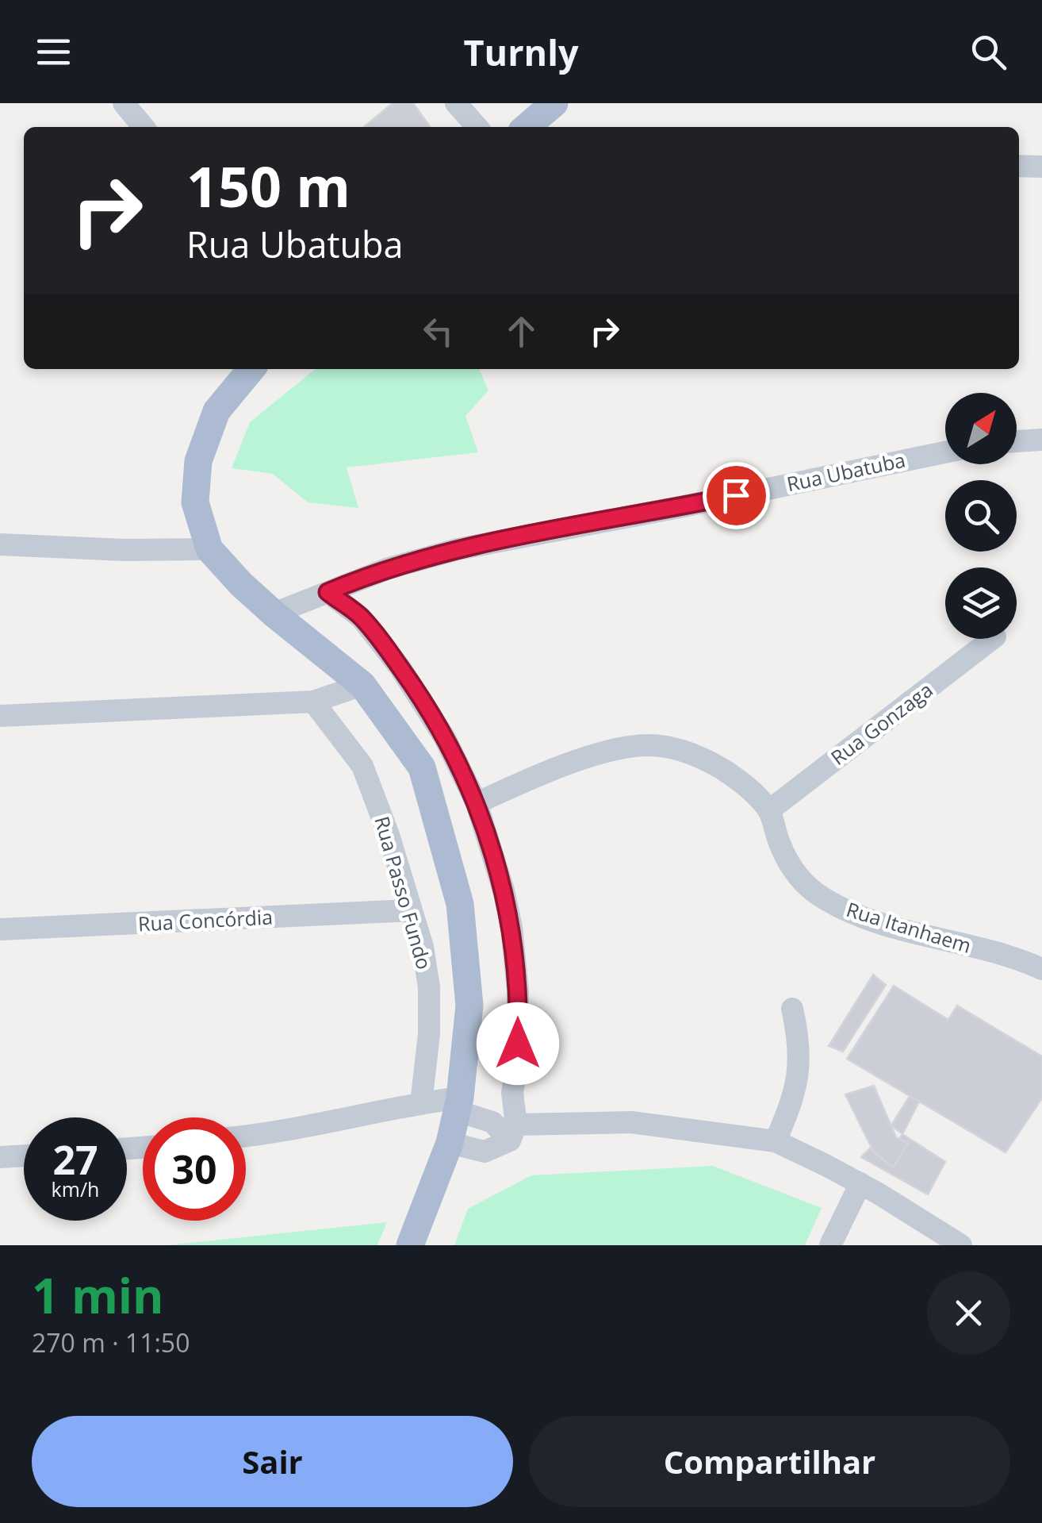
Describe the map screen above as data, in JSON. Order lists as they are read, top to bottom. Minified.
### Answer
{"streets":{"street":["Rua Ubatuba","Rua Gonzaga","Rua Passo Fundo","Rua Concórdia","Rua Itanhaem"]},"crossings":[["Rua Gonzaga","Rua Itanhaem"],["Rua Passo Fundo","Rua Concórdia"]],"north":"top right","page":{"header":"Turnly","turn":["150 m","Rua Ubatuba"],"speed":"27 km/h","limit":"30","heading":["1 min","270 m · 11:50"],"buttons":["Sair","Compartilhar"]}}
